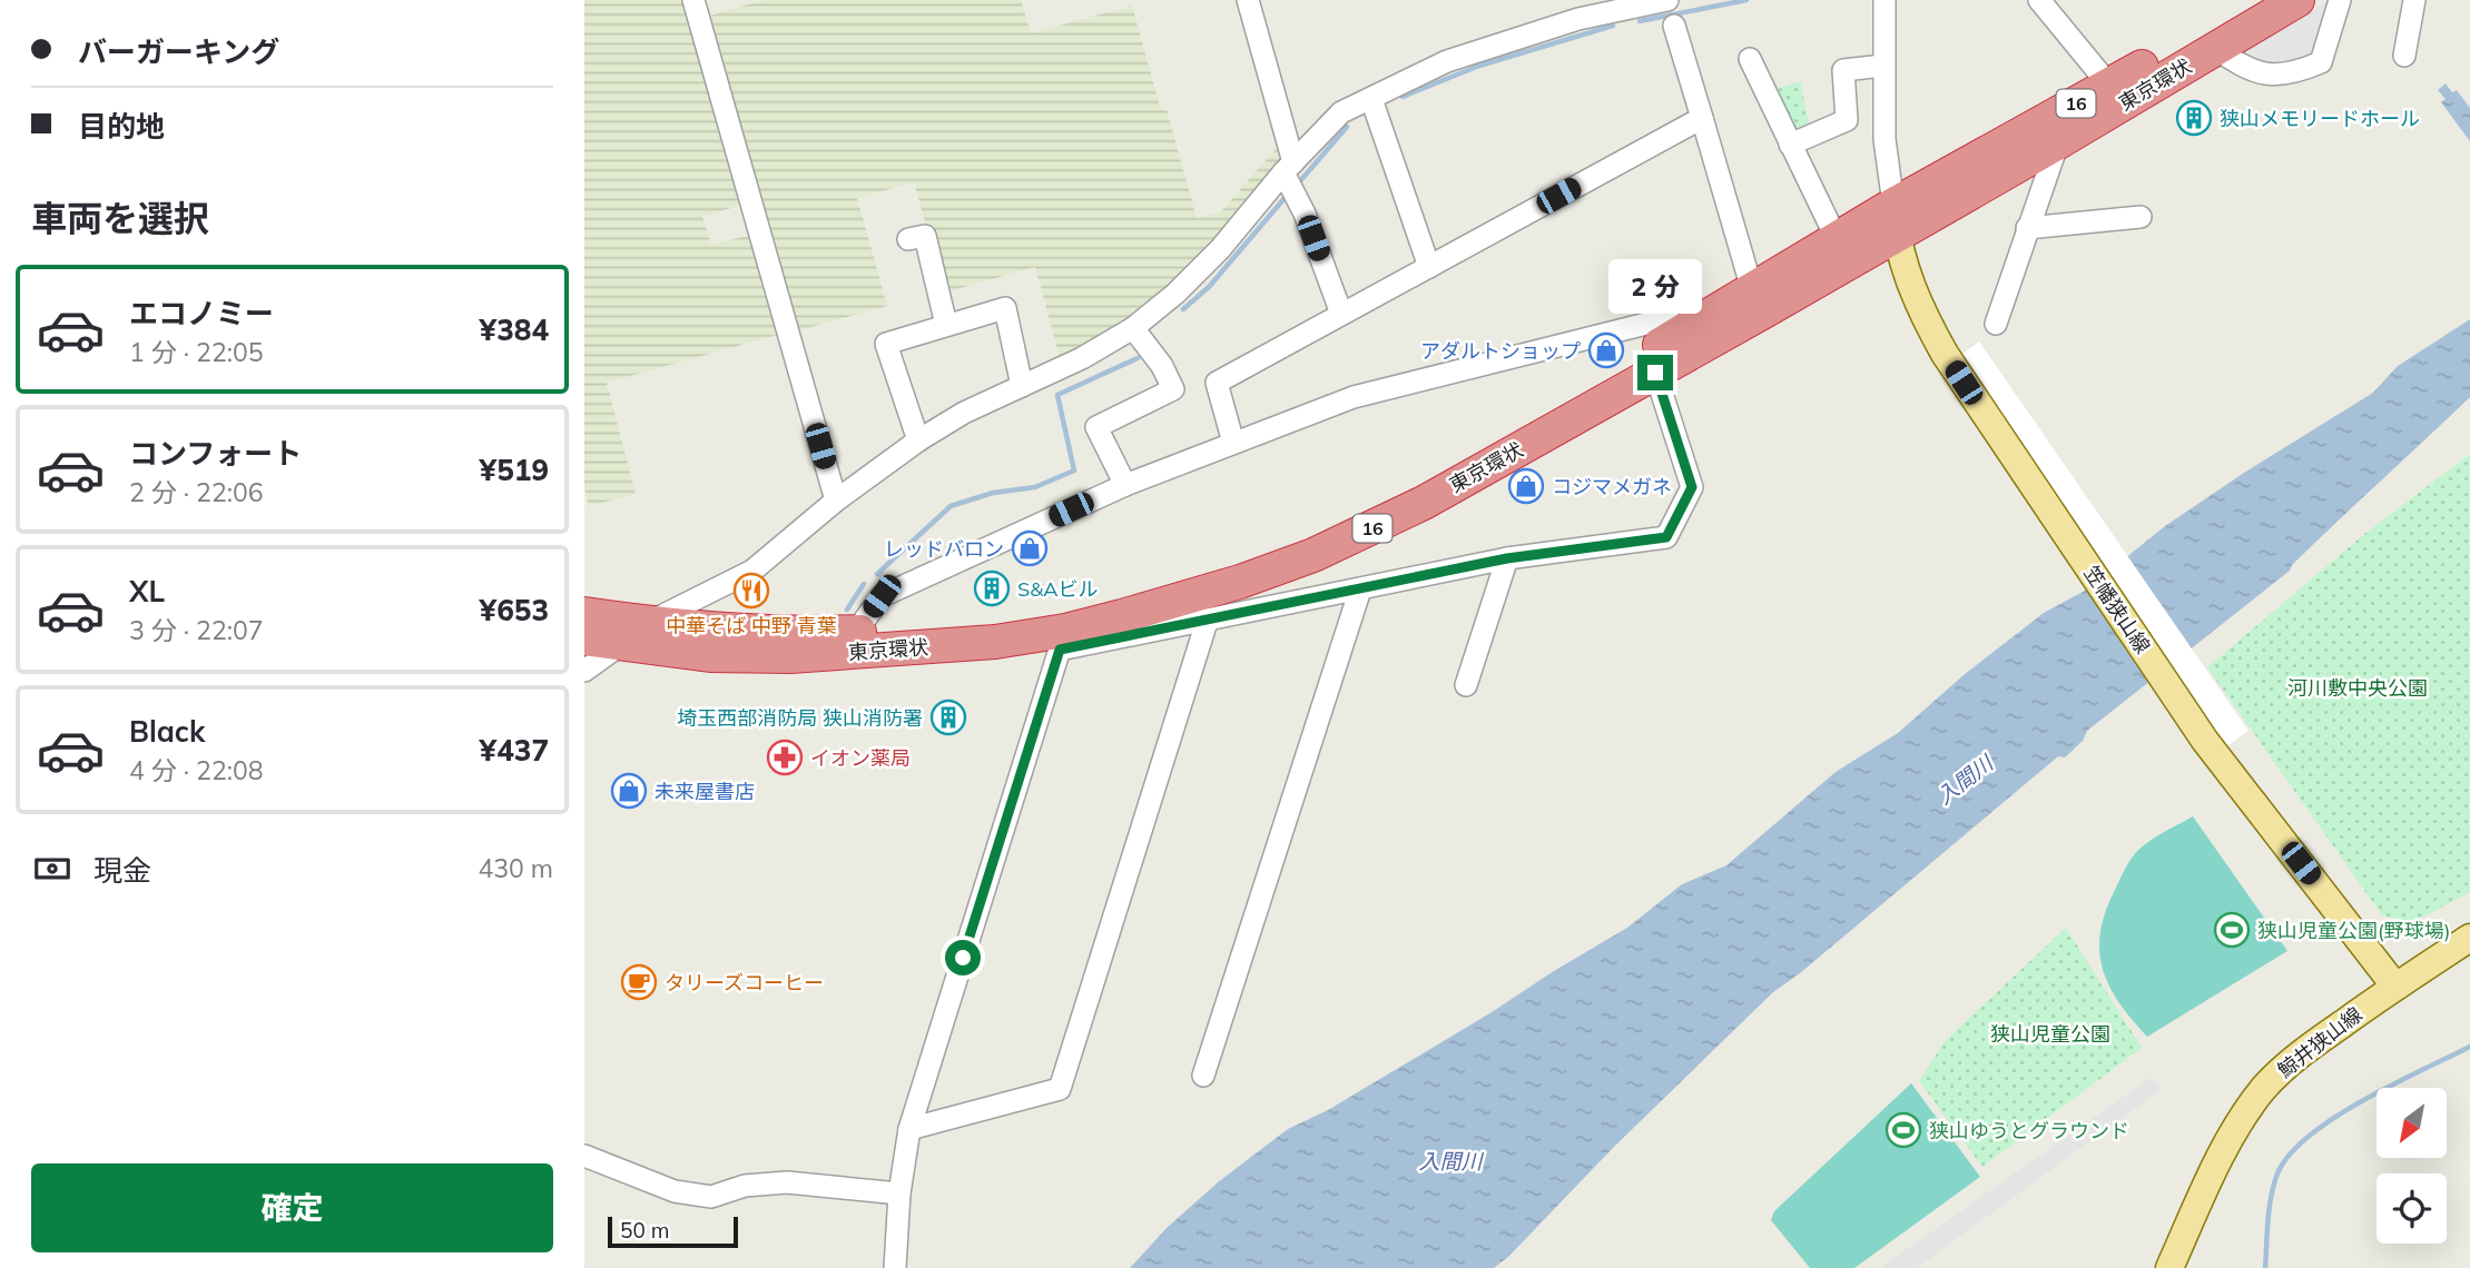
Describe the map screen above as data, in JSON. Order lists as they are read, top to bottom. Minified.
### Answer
{"streets":{"highway":["東京環状","16"],"main road":["笠幡狭山線","鯨井狭山線"]},"crossings":[["東京環状","笠幡狭山線"],["笠幡狭山線","鯨井狭山線"]],"water":["入間川"],"parks":["河川敷中央公園","狭山児童公園"],"places":{"building":["狭山メモリードホール","S&Aビル","埼玉西部消防局 狭山消防署"],"shop":["アダルトショップ","コジマメガネ","レッドバロン","未来屋書店"],"restaurant":["中華そば 中野 青葉"],"pharmacy":["イオン薬局"],"sports":["狭山児童公園(野球場)","狭山ゆうとグラウンド"],"cafe":["タリーズコーヒー"]},"scale_bar":"50 m","north":"bottom left","page":{"banner":["バーガーキング","目的地"],"heading":"車両を選択","bubble":"2 分","list":[{"name":"エコノミー","note":"1 分 · 22:05","value":"¥384"},{"name":"コンフォート","note":"2 分 · 22:06","value":"¥519"},{"name":"XL","note":"3 分 · 22:07","value":"¥653"},{"name":"Black","note":"4 分 · 22:08","value":"¥437"}],"pay":["現金","430 m"],"buttons":"確定","scale":"50 m"}}
